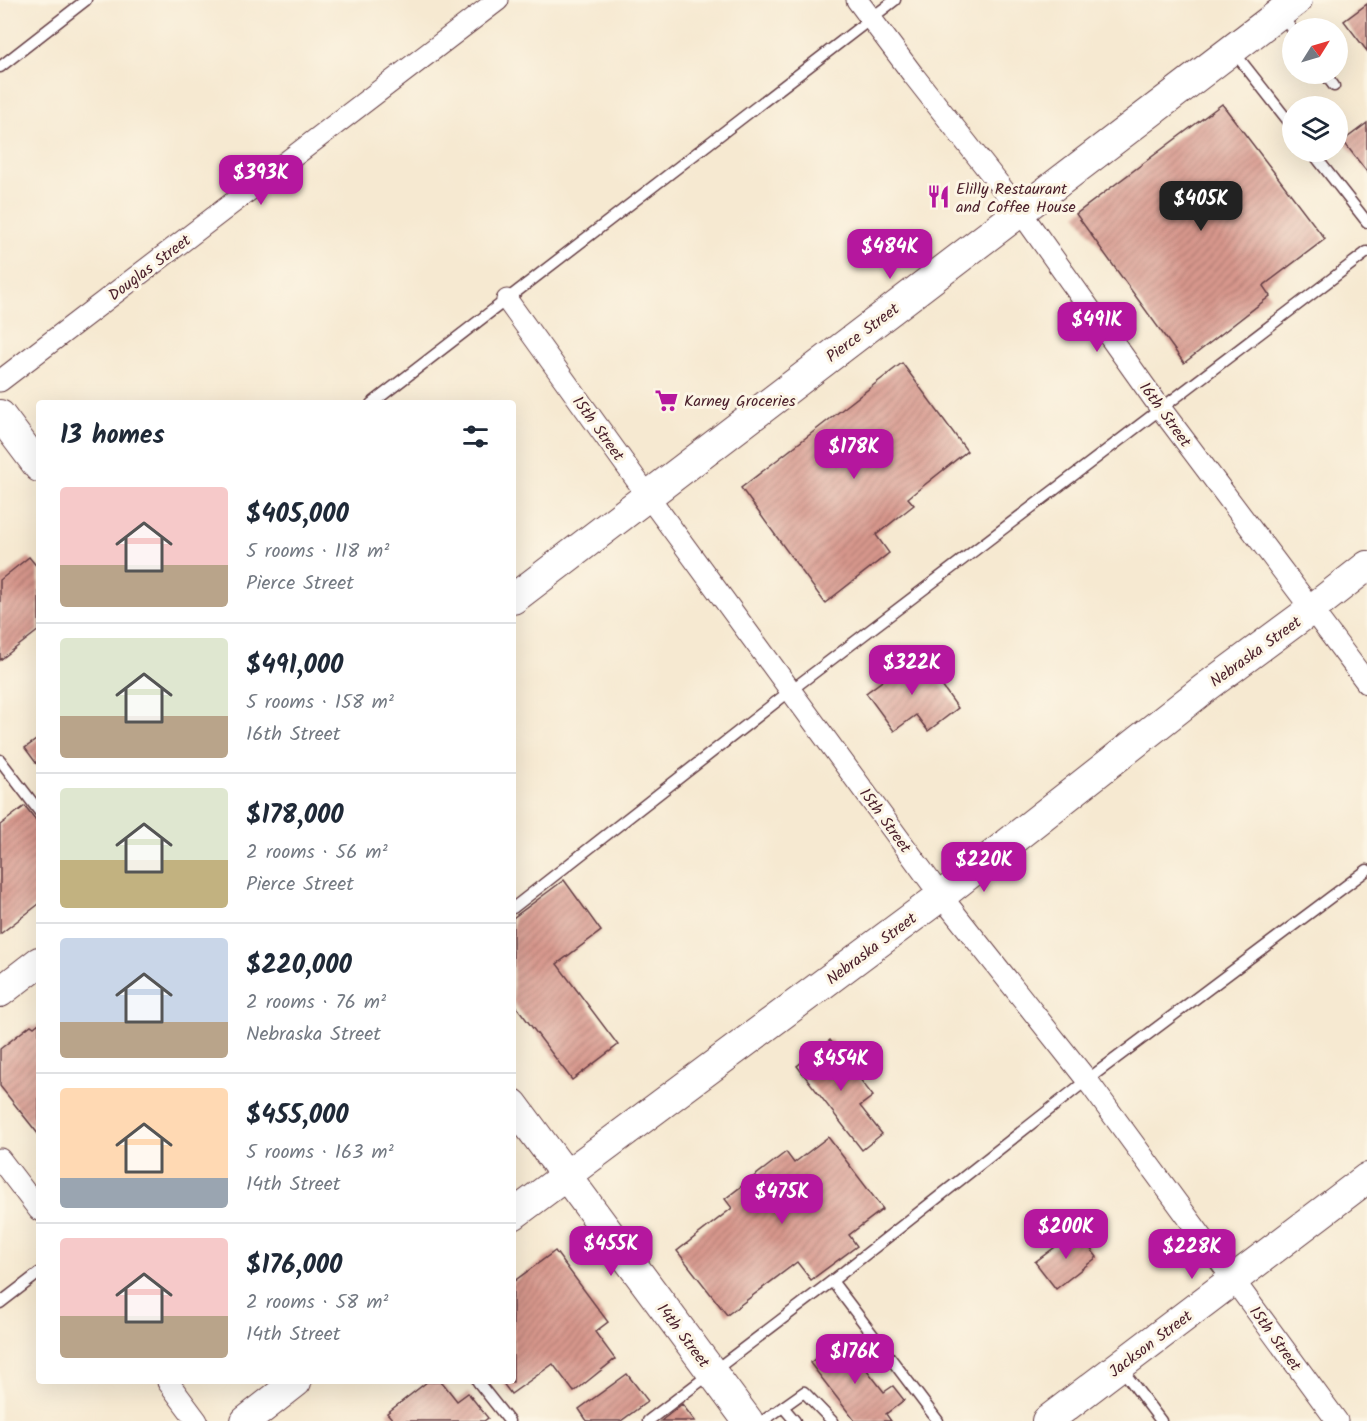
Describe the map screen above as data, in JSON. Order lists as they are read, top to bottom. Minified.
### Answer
{"streets":{"main road":["Pierce Street","Nebraska Street","14th Street","Jackson Street"],"street":["Douglas Street","16th Street","15th Street"]},"crossings":[["Pierce Street","16th Street"],["Pierce Street","15th Street"],["16th Street","Nebraska Street"],["15th Street","Nebraska Street"],["15th Street","Jackson Street"],["Nebraska Street","14th Street"]],"places":{"restaurant":["Elilly Restaurant and Coffee House"],"supermarket":["Karney Groceries"]},"north":"top right","page":{"price":["$393K","$405K","$484K","$491K","$178K","$322K","$220K","$454K","$475K","$200K","$455K","$228K","$176K"],"heading":"13 homes","list":[{"name":"$405,000","note":"5 rooms · 118 m² · Pierce Street"},{"name":"$491,000","note":"5 rooms · 158 m² · 16th Street"},{"name":"$178,000","note":"2 rooms · 56 m² · Pierce Street"},{"name":"$220,000","note":"2 rooms · 76 m² · Nebraska Street"},{"name":"$455,000","note":"5 rooms · 163 m² · 14th Street"},{"name":"$176,000","note":"2 rooms · 58 m² · 14th Street"}]}}
